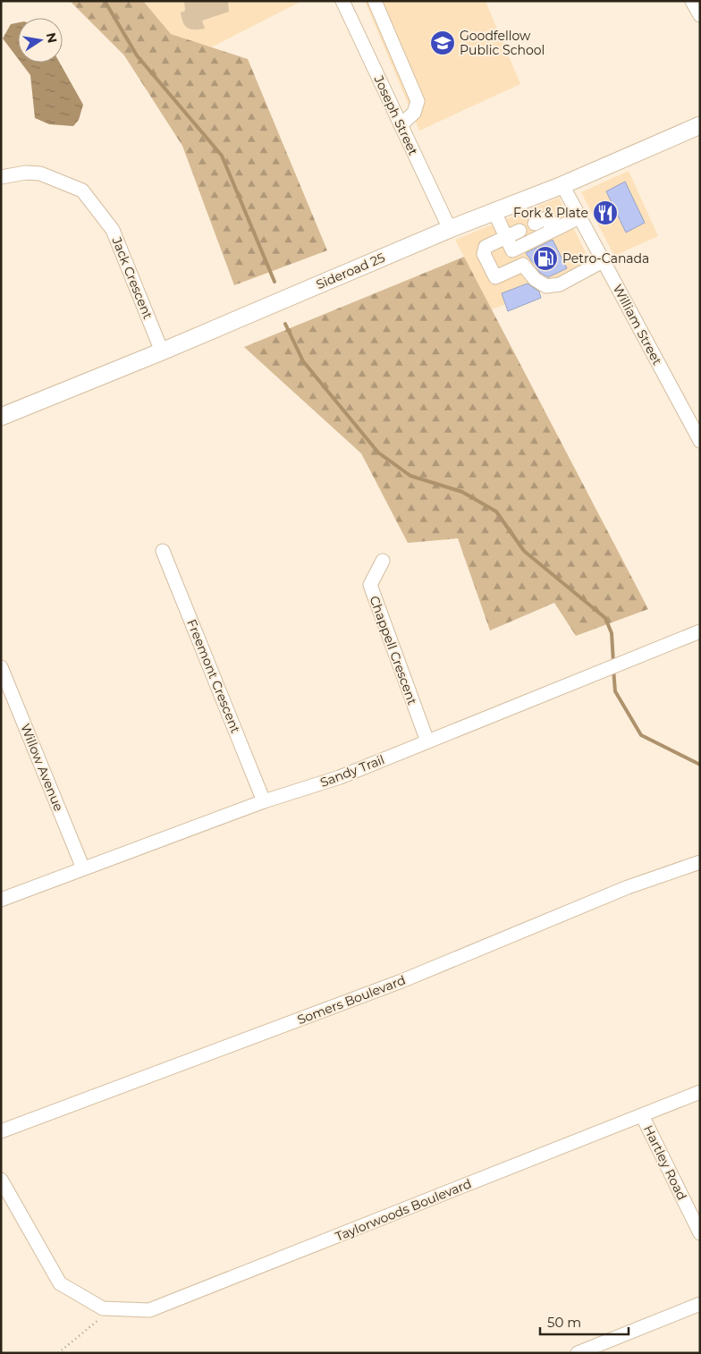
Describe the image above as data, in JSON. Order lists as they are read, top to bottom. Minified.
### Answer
{"streets":{"main road":["Sideroad 25"],"street":["Joseph Street","Jack Crescent","William Street","Chappell Crescent","Freemont Crescent","Willow Avenue","Sandy Trail","Somers Boulevard","Hartley Road","Taylorwoods Boulevard"]},"crossings":[["Joseph Street","Sideroad 25"],["Sideroad 25","Jack Crescent"],["Sideroad 25","William Street"],["Chappell Crescent","Sandy Trail"],["Freemont Crescent","Sandy Trail"],["Willow Avenue","Sandy Trail"],["Hartley Road","Taylorwoods Boulevard"]],"places":{"school or university":["Goodfellow Public School"],"restaurant":["Fork & Plate"],"fuel station":["Petro-Canada"]},"scale_bar":"50 m","north":"right"}
